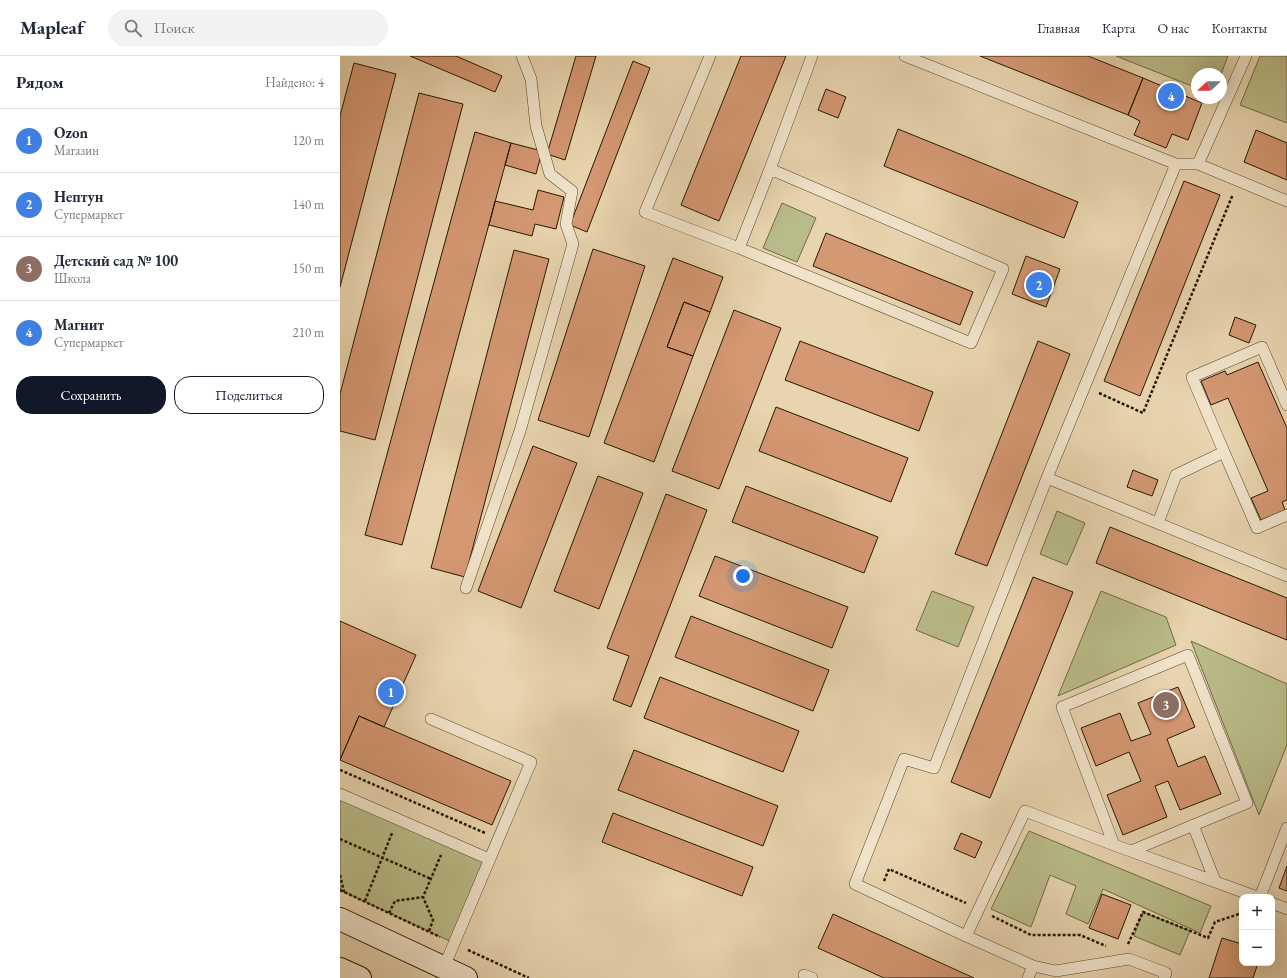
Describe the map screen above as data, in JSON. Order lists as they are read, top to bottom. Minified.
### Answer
{"north":"left","page":{"header":"Mapleaf","search":"Поиск","nav":["Главная","Карта","О нас","Контакты"],"heading":["Рядом","Найдено: 4"],"pins":["4","2","1","3"],"list":[{"mark":"1","name":"Ozon","note":"Магазин","value":"120 m"},{"mark":"2","name":"Нептун","note":"Супермаркет","value":"140 m"},{"mark":"3","name":"Детский сад № 100","note":"Школа","value":"150 m"},{"mark":"4","name":"Магнит","note":"Супермаркет","value":"210 m"}],"buttons":["Сохранить","Поделиться"],"map_buttons":["+","−"]}}
